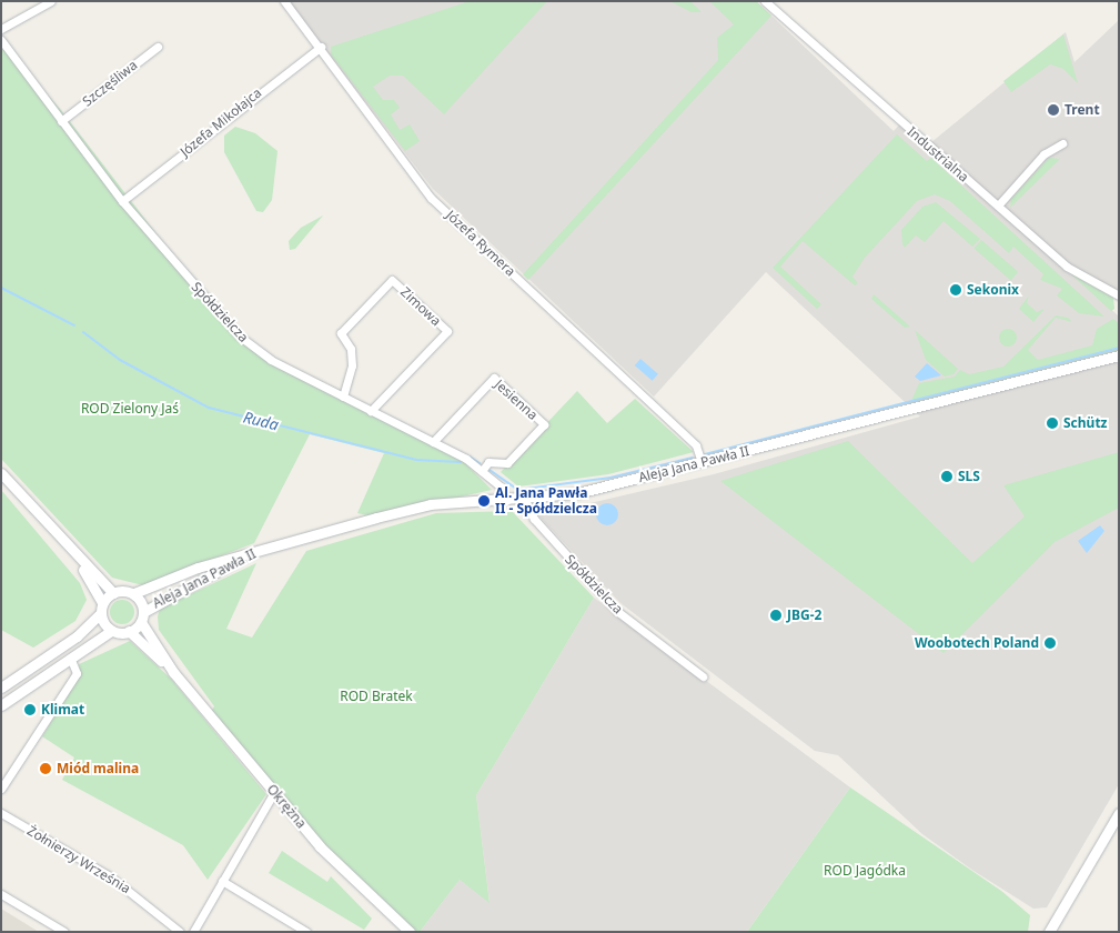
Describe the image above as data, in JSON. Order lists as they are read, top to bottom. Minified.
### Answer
{"streets":{"street":["Szczęśliwa","Józefa Mikołajca","Industrialna","Józefa Rymera","Zimowa","Spółdzielcza","Jesienna","Aleja Jana Pawła II","Okrężna","Żołnierzy Września"]},"crossings":[["Szczęśliwa","Spółdzielcza"],["Józefa Mikołajca","Józefa Rymera"],["Józefa Mikołajca","Spółdzielcza"],["Józefa Rymera","Aleja Jana Pawła II"],["Zimowa","Spółdzielcza"],["Spółdzielcza","Jesienna"],["Spółdzielcza","Aleja Jana Pawła II"],["Aleja Jana Pawła II","Okrężna"]],"water":["Ruda"],"parks":["ROD Zielony Jaś","ROD Bratek","ROD Jagódka"],"places":["Trent","Sekonix","Schütz","SLS","Al. Jana Pawła II - Spółdzielcza","JBG-2","Woobotech Poland","Klimat","Miód malina"]}
